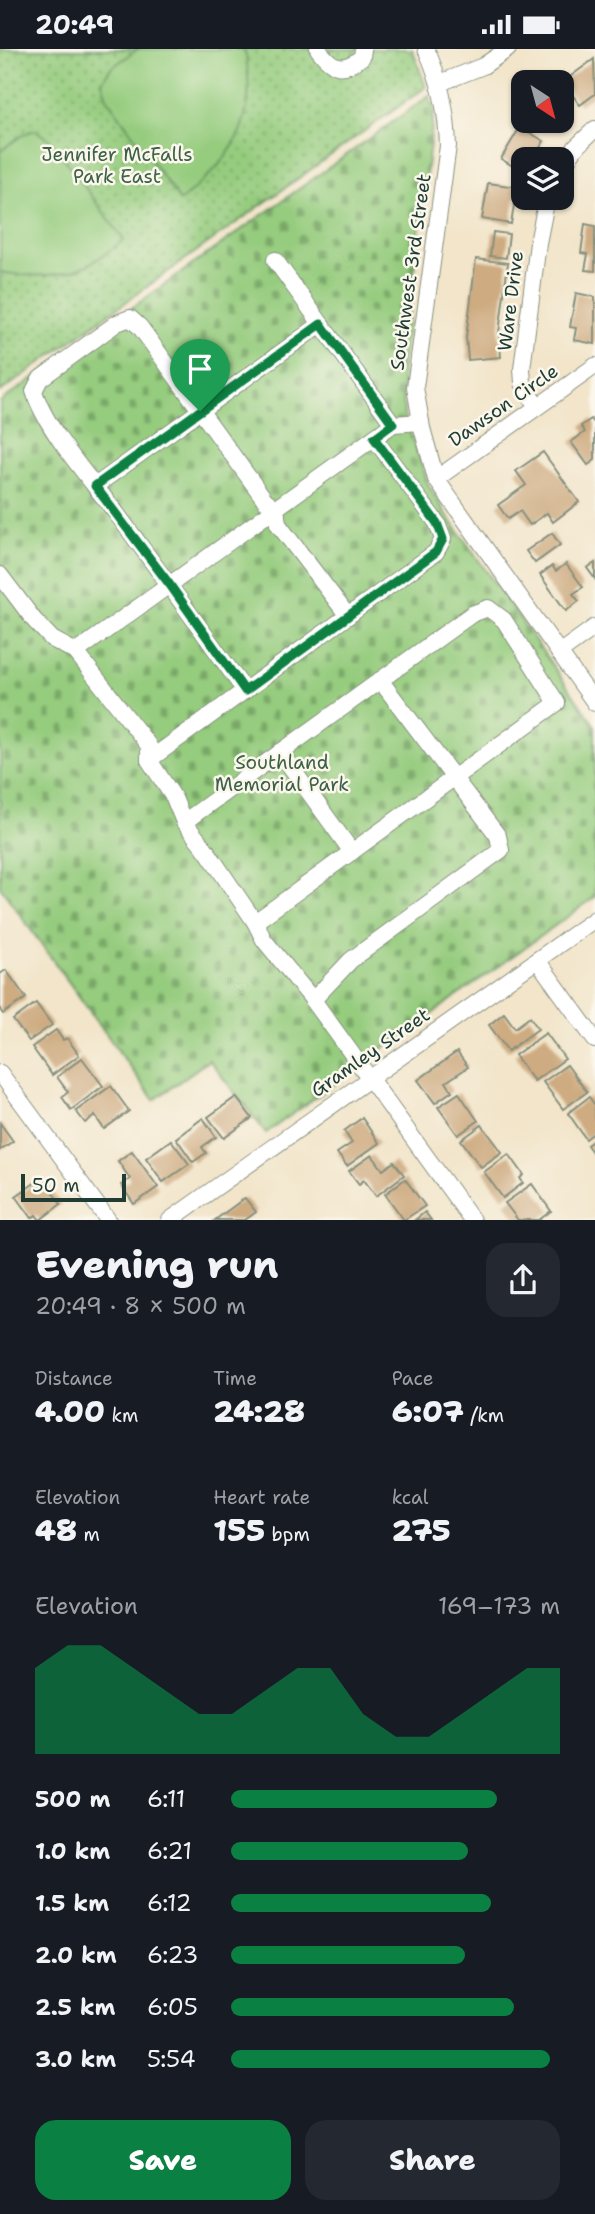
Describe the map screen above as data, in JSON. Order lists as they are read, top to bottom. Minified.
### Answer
{"streets":{"street":["Southwest 3rd Street","Ware Drive","Dawson Circle","Gramley Street"]},"crossings":[["Southwest 3rd Street","Dawson Circle"],["Ware Drive","Dawson Circle"]],"parks":["Jennifer McFalls Park East","Southland Memorial Park"],"scale_bar":"50 m","north":"bottom right","page":{"status":"20:49","scale":"50 m","heading":["Evening run","20:49 · 8 × 500 m"],"stats":[["Distance","4.00 km"],["Time","24:28"],["Pace","6:07 /km"],["Elevation","48 m"],["Heart rate","155 bpm"],["kcal","275"]],"chart":["Elevation","169–173 m"],"list":[{"name":"500 m","note":"6:11"},{"name":"1.0 km","note":"6:21"},{"name":"1.5 km","note":"6:12"},{"name":"2.0 km","note":"6:23"},{"name":"2.5 km","note":"6:05"},{"name":"3.0 km","note":"5:54"}],"buttons":["Save","Share"]}}
